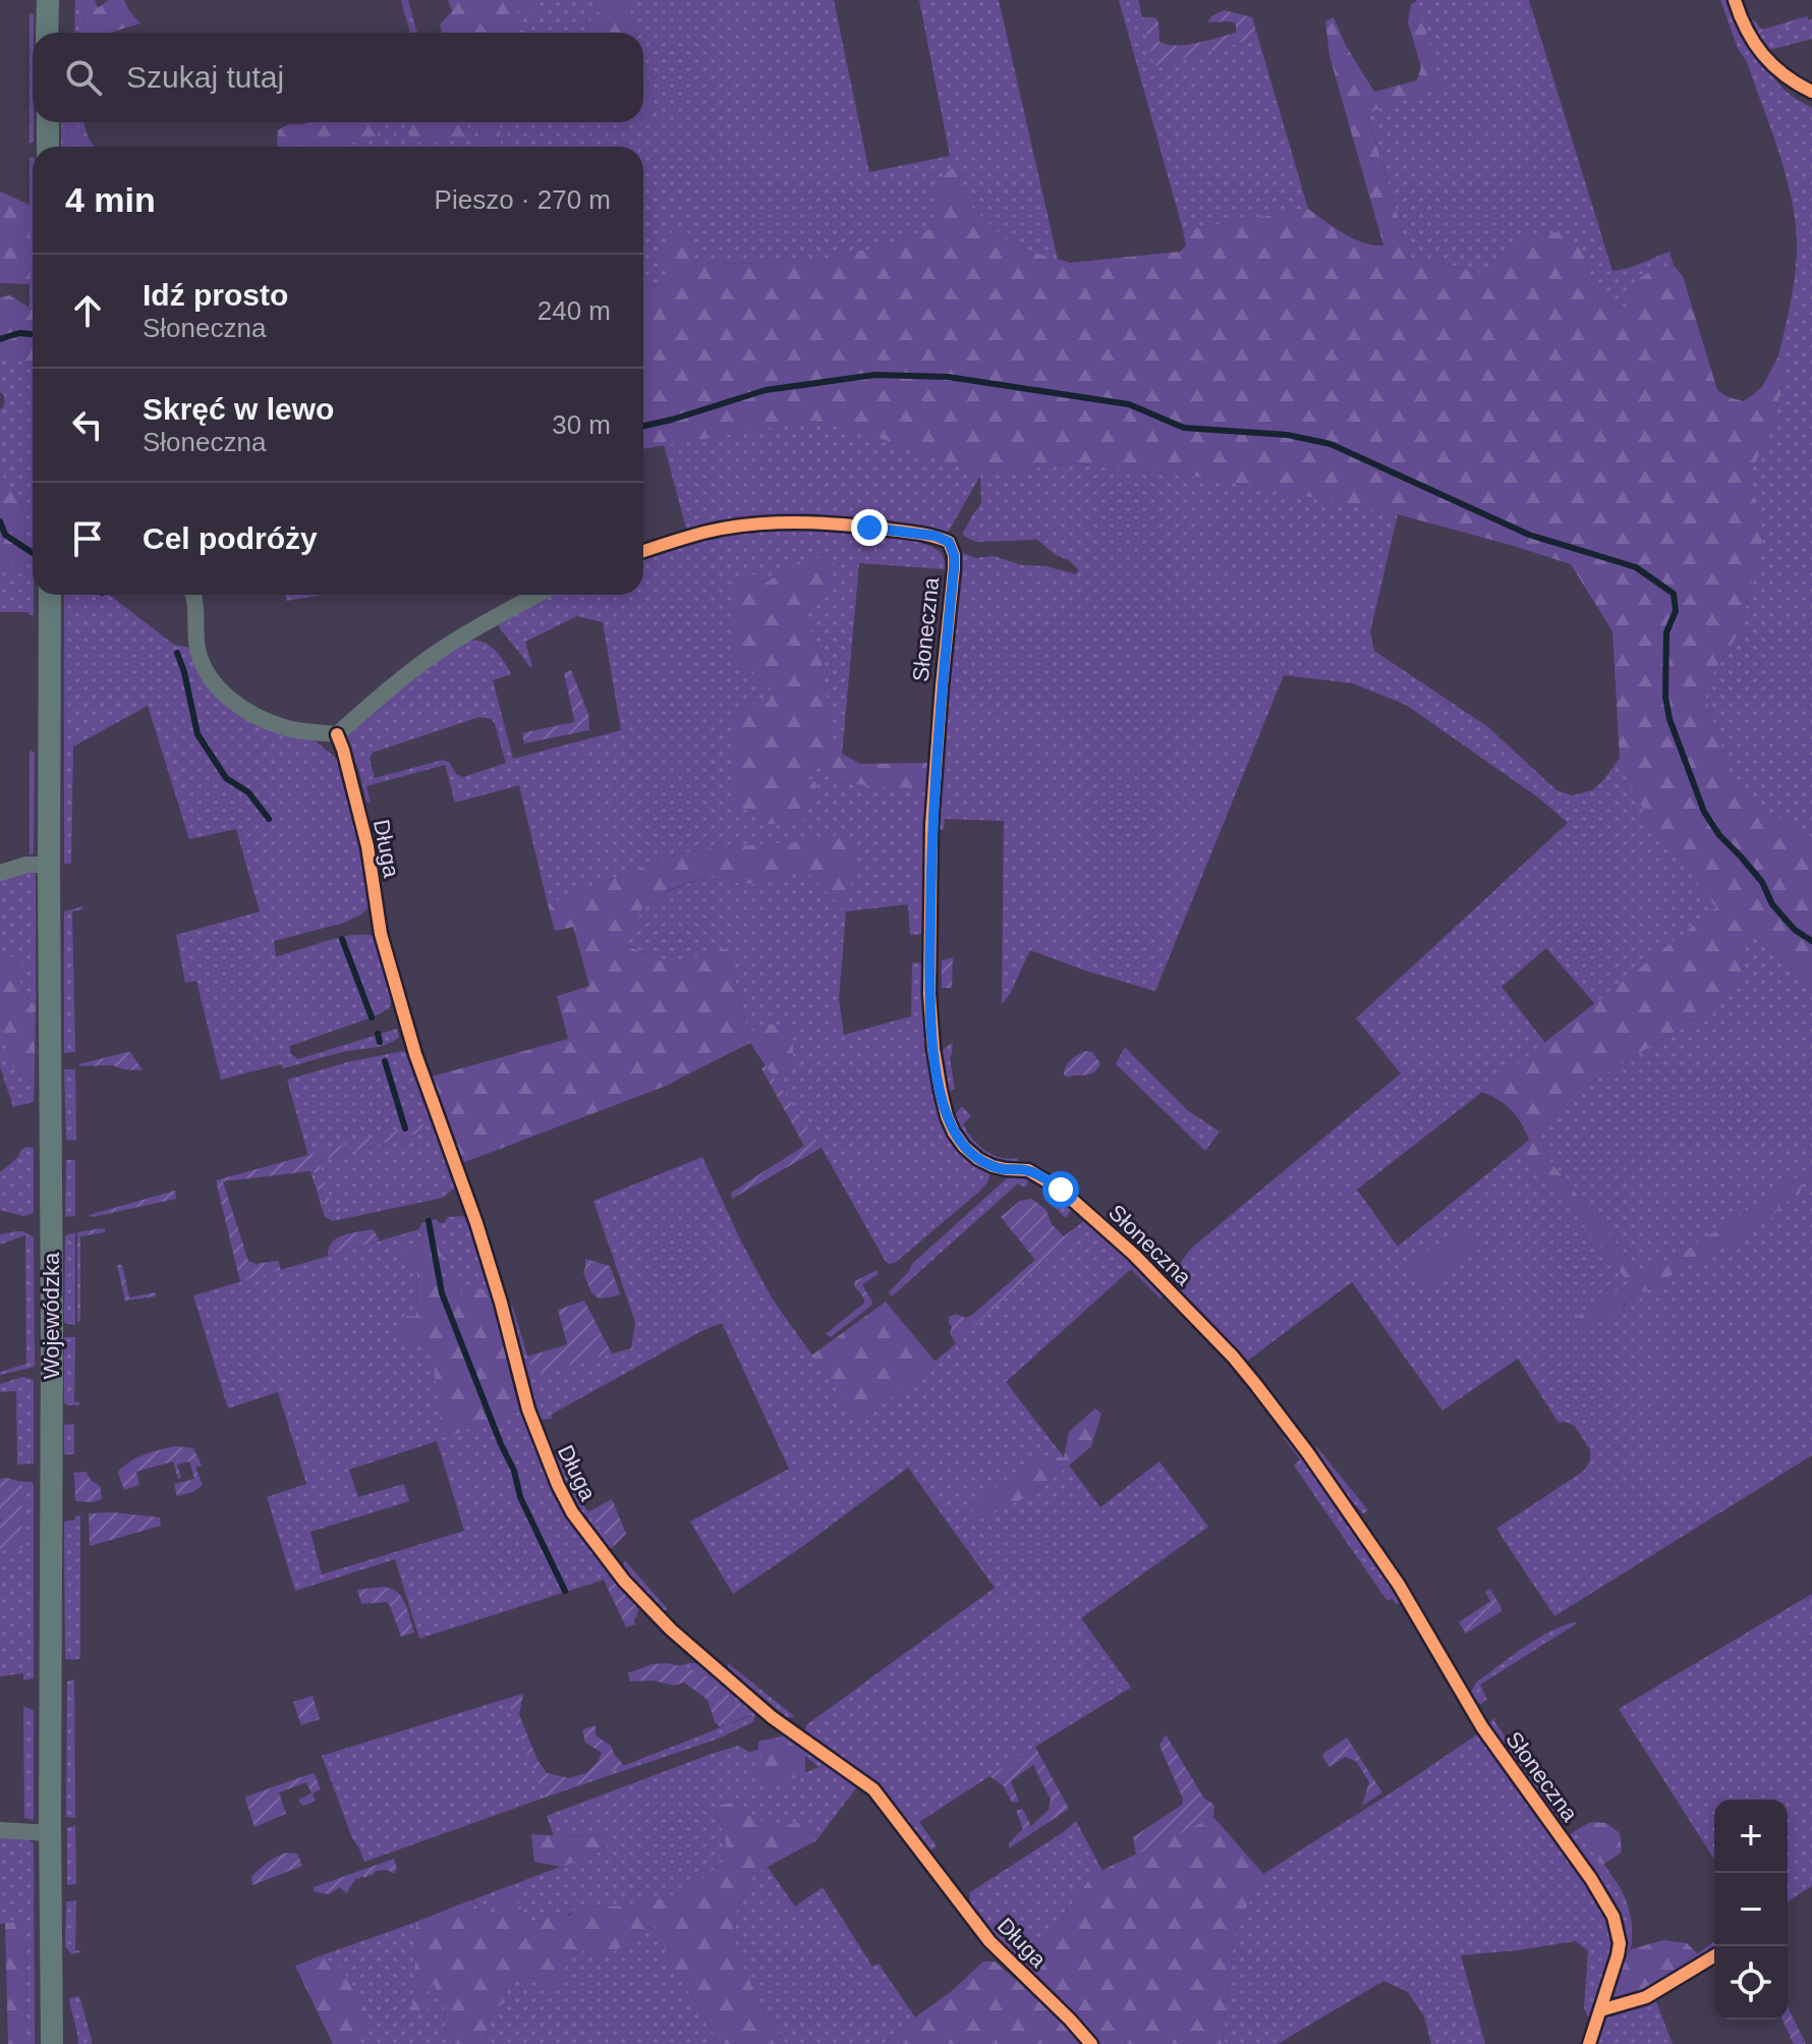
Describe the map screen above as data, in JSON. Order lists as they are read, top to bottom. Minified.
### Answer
{"streets":{"main road":["Wojewódzka"],"street":["Słoneczna","Długa"]},"page":{"search":"Szukaj tutaj","heading":["4 min","Pieszo · 270 m"],"list":[["Idź prosto","Słoneczna","240 m"],["Skręć w lewo","Słoneczna","30 m"],"Cel podróży"],"map_buttons":["+","−"]}}
